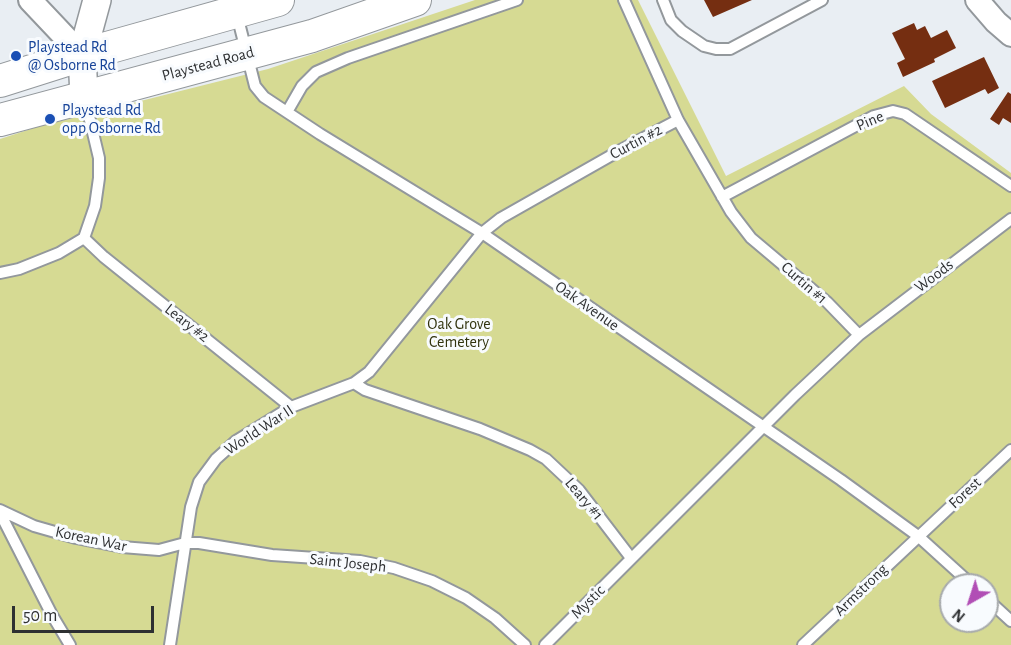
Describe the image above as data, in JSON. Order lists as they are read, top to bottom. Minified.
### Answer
{"streets":{"main road":["Playstead Road"],"lane":["Pine","Curtin #2","Woods","Curtin #1","Oak Avenue","Leary #2","World War II","Forest","Leary #1","Korean War","Saint Joseph","Armstrong","Mystic"]},"crossings":[["Playstead Road","Oak Avenue"],["Pine","Curtin #1"],["Curtin #2","Curtin #1"],["Curtin #2","Oak Avenue"],["Woods","Curtin #1"],["Oak Avenue","Forest"],["Oak Avenue","Armstrong"],["Leary #2","World War II"],["World War II","Leary #1"],["World War II","Korean War"],["World War II","Saint Joseph"],["Forest","Armstrong"],["Leary #1","Mystic"],["Korean War","Saint Joseph"]],"parks":["Oak Grove Cemetery"],"places":["Playstead Rd @ Osborne Rd","Playstead Rd opp Osborne Rd"],"scale_bar":"50 m","north":"bottom left"}
